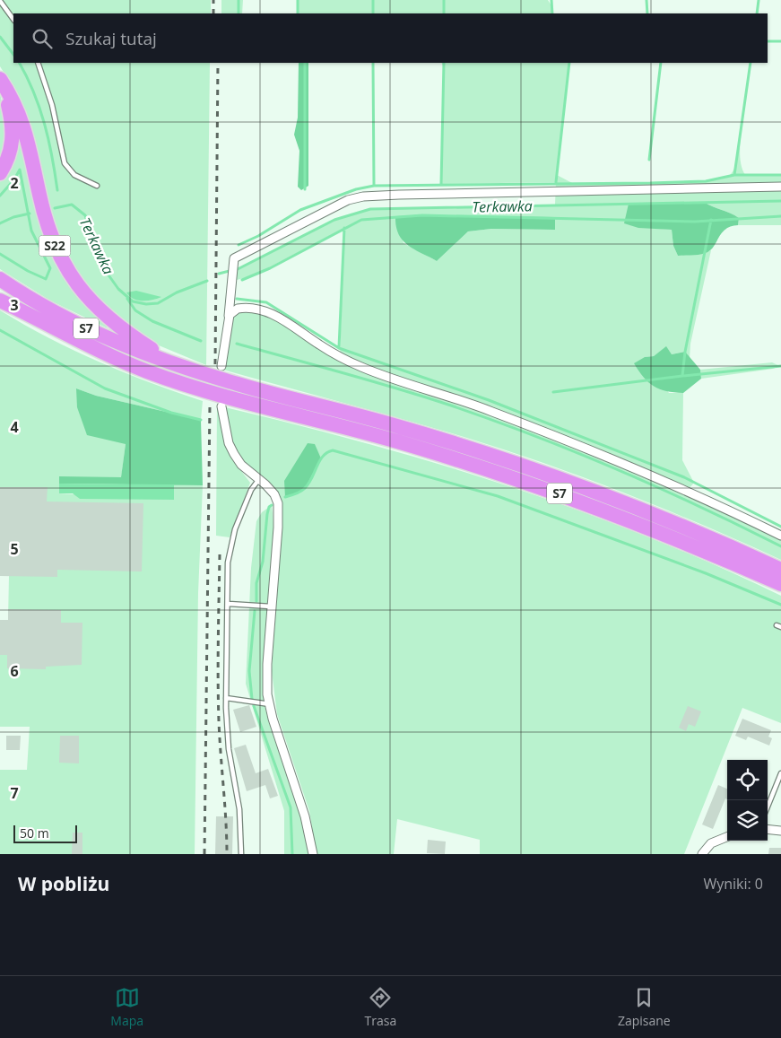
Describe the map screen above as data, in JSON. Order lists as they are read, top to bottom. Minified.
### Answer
{"streets":{"highway":["S22","S7"]},"crossings":[["S22","S7"]],"water":["Terkawka"],"scale_bar":"50 m","page":{"search":"Szukaj tutaj","scale":"50 m","heading":["W pobliżu","Wyniki: 0"],"nav":["Mapa","Trasa","Zapisane"]},"grid":{"rows":["2","3","4","5","6","7"]}}
